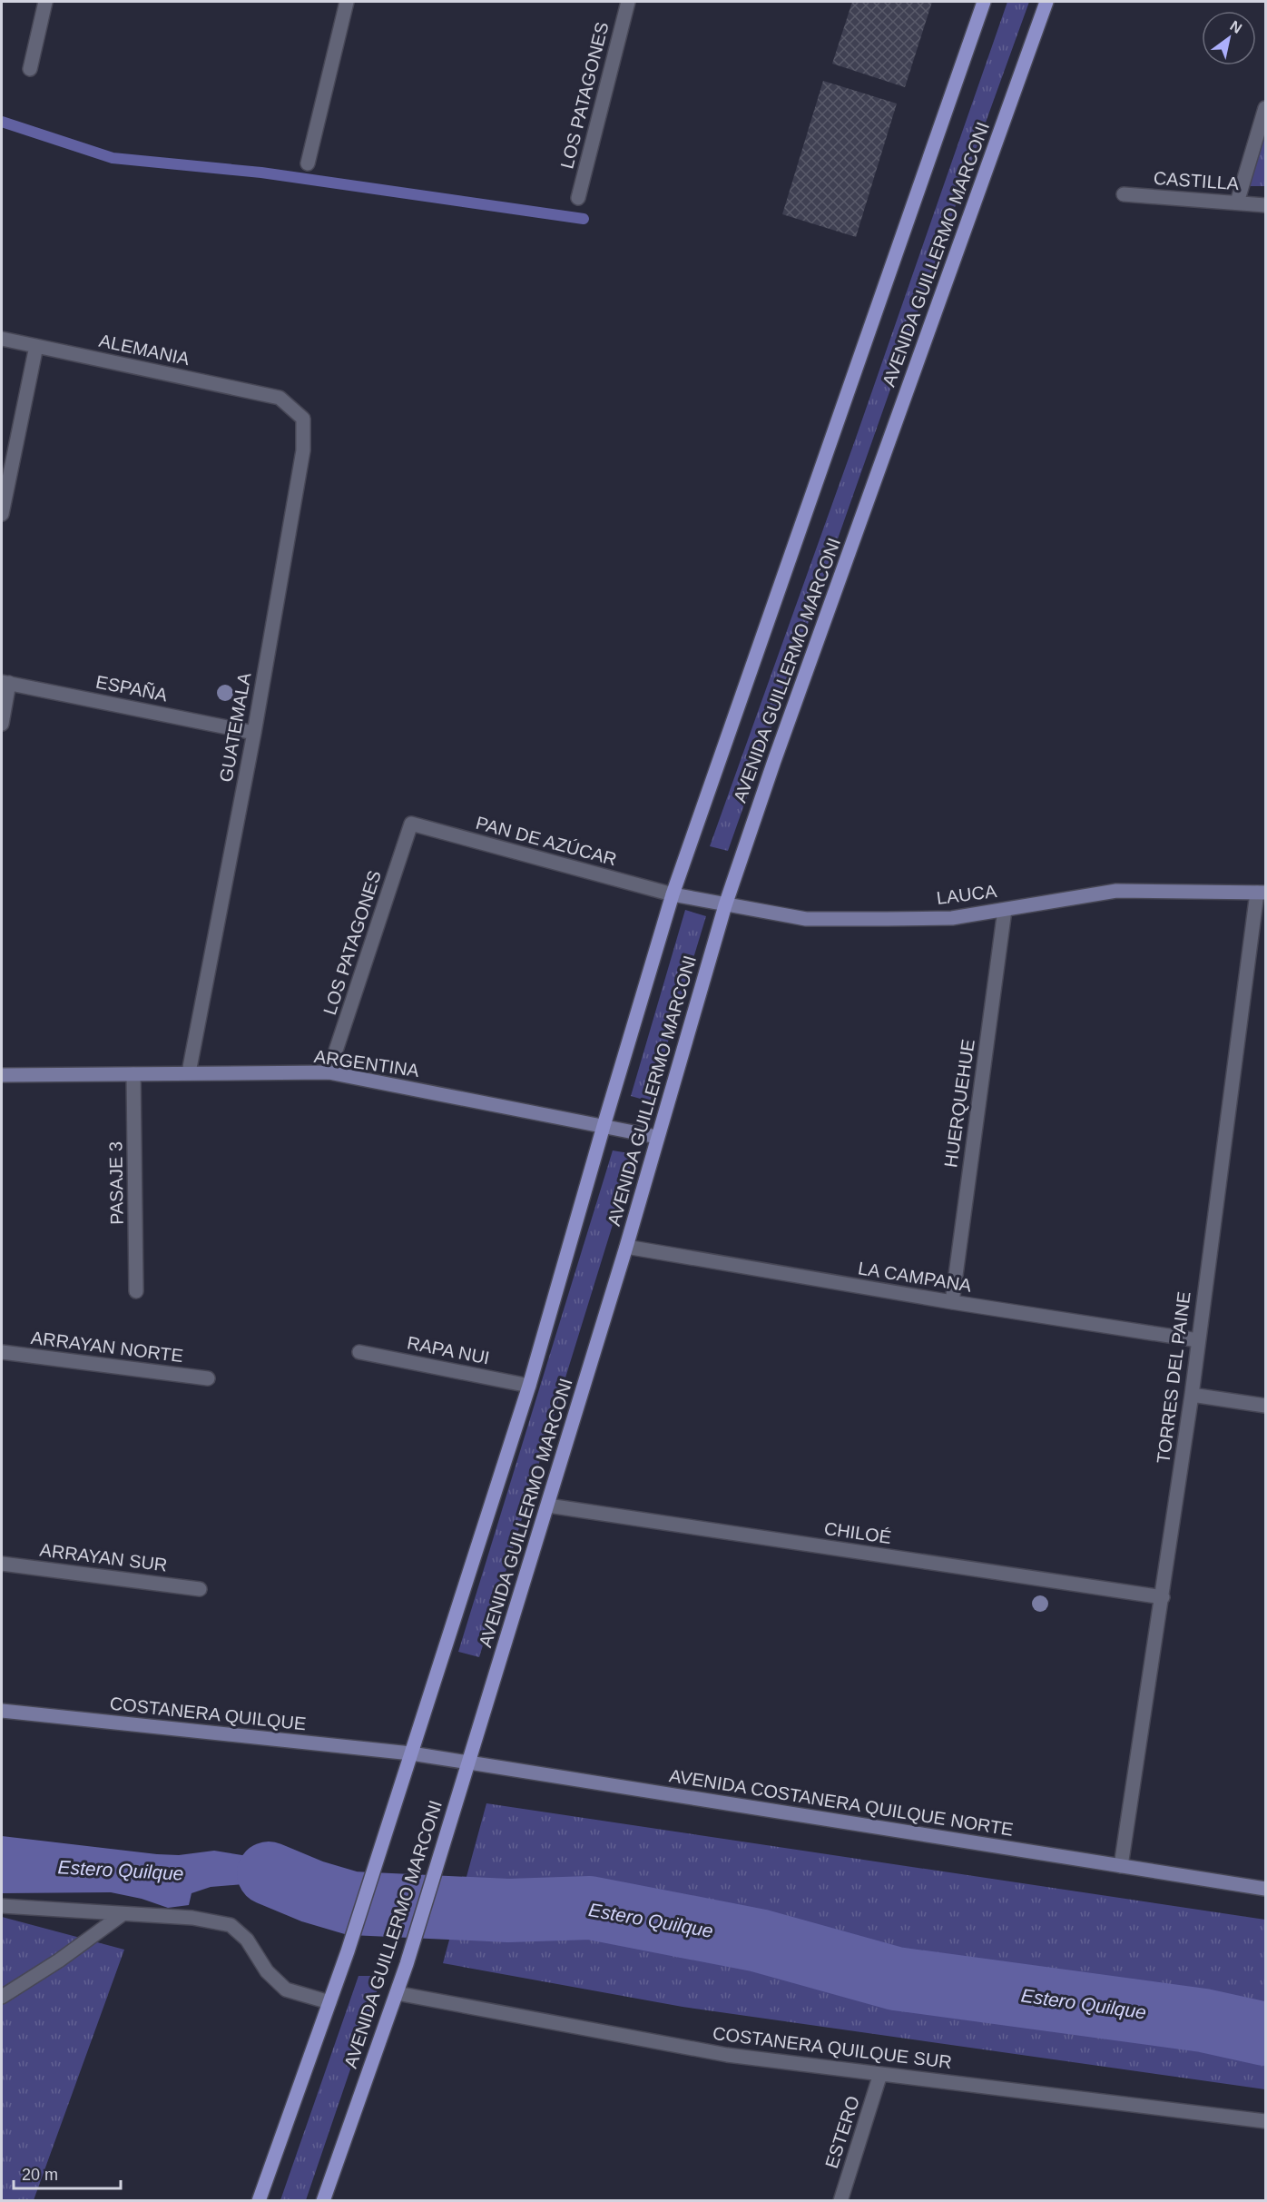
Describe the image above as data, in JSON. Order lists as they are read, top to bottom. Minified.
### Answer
{"streets":{"main road":["AVENIDA GUILLERMO MARCONI","LAUCA","ARGENTINA","COSTANERA QUILQUE","AVENIDA COSTANERA QUILQUE NORTE"],"street":["LOS PATAGONES","CASTILLA","ALEMANIA","ESPAÑA","GUATEMALA","PAN DE AZÚCAR","HUERQUEHUE","PASAJE 3","LA CAMPANA","ARRAYAN NORTE","RAPA NUI","TORRES DEL PAINE","CHILOÉ","ARRAYAN SUR","COSTANERA QUILQUE SUR","ESTERO"]},"crossings":[["LOS PATAGONES","PAN DE AZÚCAR"],["LOS PATAGONES","ARGENTINA"],["AVENIDA GUILLERMO MARCONI","PAN DE AZÚCAR"],["AVENIDA GUILLERMO MARCONI","LAUCA"],["AVENIDA GUILLERMO MARCONI","ARGENTINA"],["AVENIDA GUILLERMO MARCONI","LA CAMPANA"],["AVENIDA GUILLERMO MARCONI","RAPA NUI"],["AVENIDA GUILLERMO MARCONI","CHILOÉ"],["AVENIDA GUILLERMO MARCONI","COSTANERA QUILQUE"],["AVENIDA GUILLERMO MARCONI","AVENIDA COSTANERA QUILQUE NORTE"],["AVENIDA GUILLERMO MARCONI","COSTANERA QUILQUE SUR"],["ALEMANIA","GUATEMALA"],["ESPAÑA","GUATEMALA"],["GUATEMALA","ARGENTINA"],["PAN DE AZÚCAR","LAUCA"],["LAUCA","HUERQUEHUE"],["LAUCA","TORRES DEL PAINE"],["ARGENTINA","PASAJE 3"],["HUERQUEHUE","LA CAMPANA"],["LA CAMPANA","TORRES DEL PAINE"],["TORRES DEL PAINE","CHILOÉ"],["TORRES DEL PAINE","AVENIDA COSTANERA QUILQUE NORTE"],["COSTANERA QUILQUE","AVENIDA COSTANERA QUILQUE NORTE"],["COSTANERA QUILQUE SUR","ESTERO"]],"water":["Estero Quilque"],"scale_bar":"20 m","north":"top right"}
